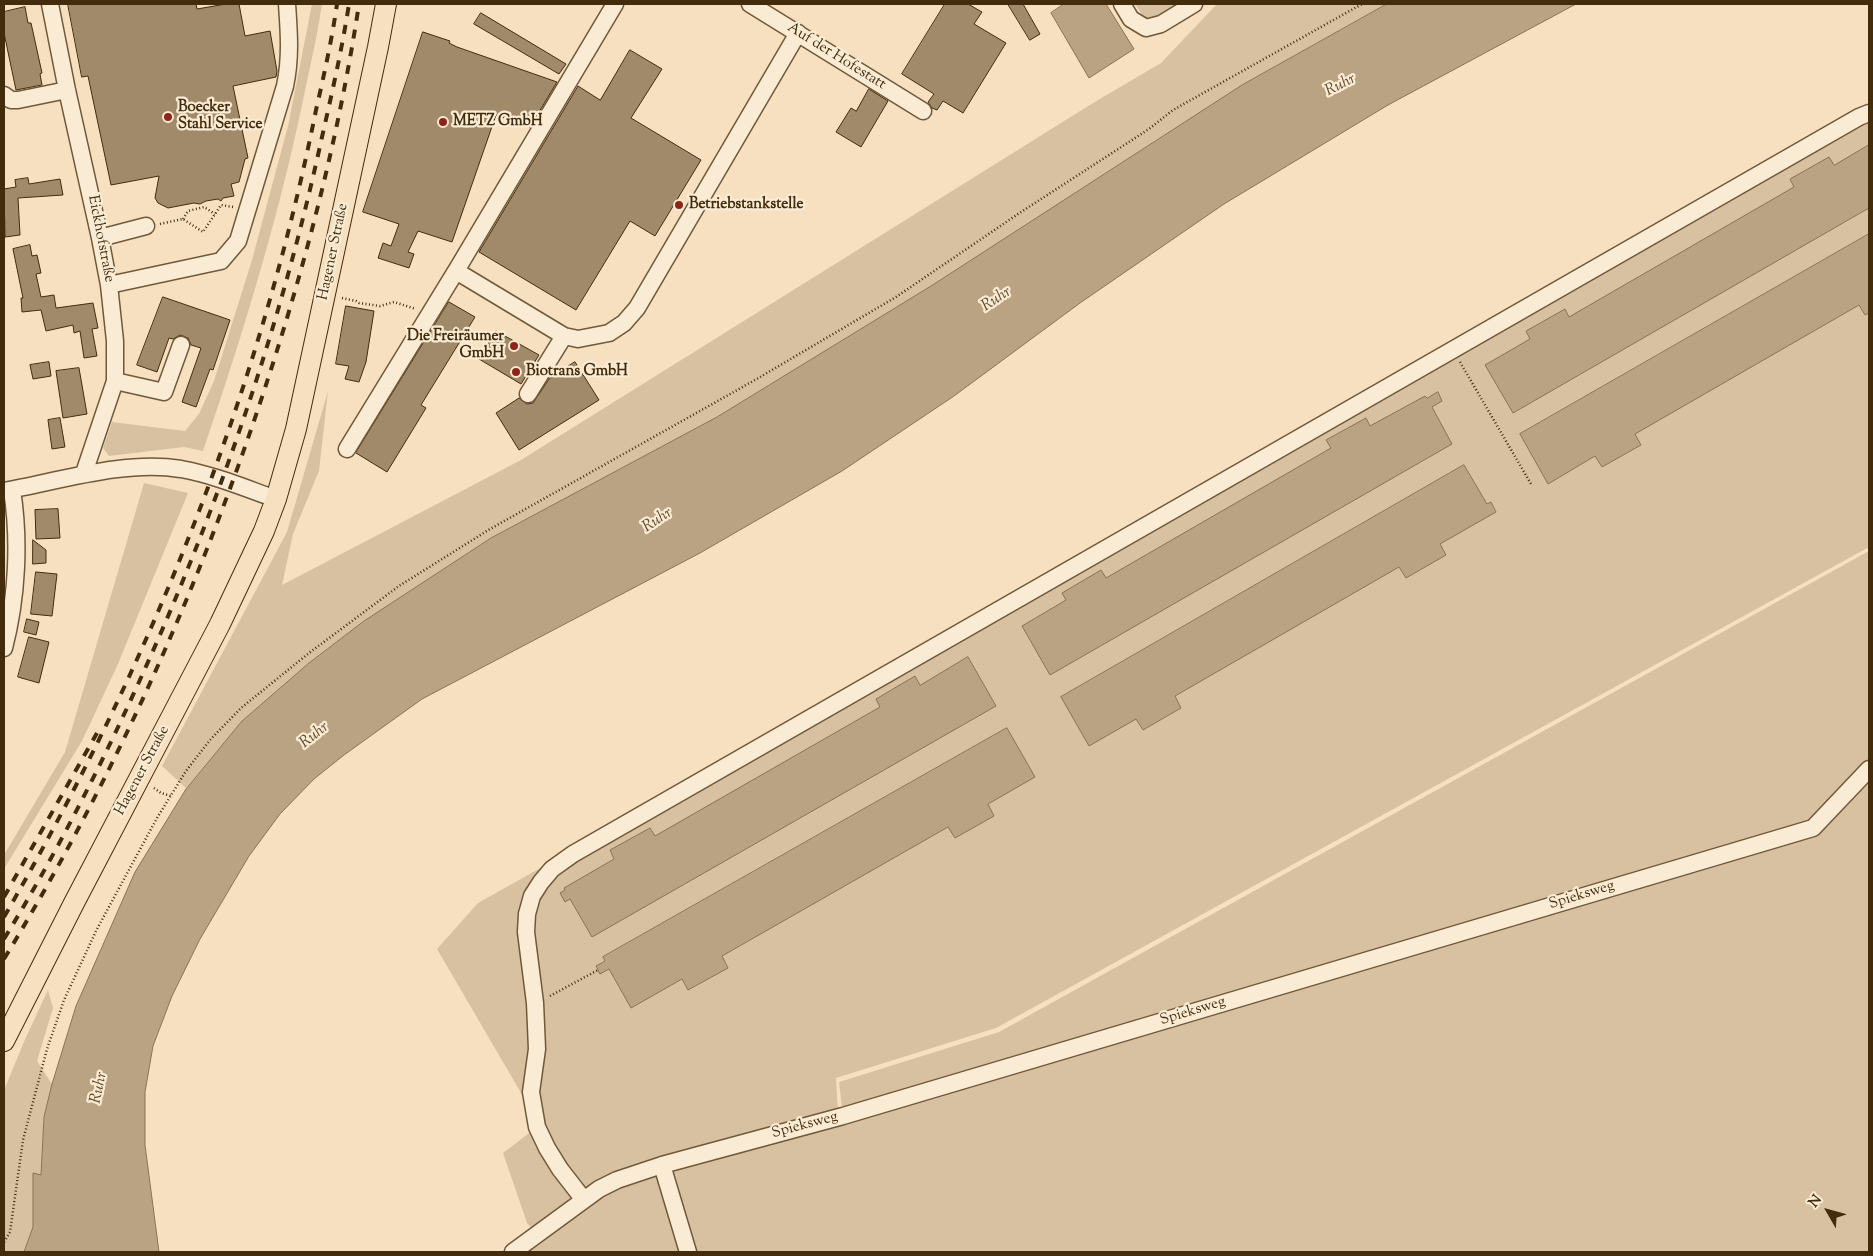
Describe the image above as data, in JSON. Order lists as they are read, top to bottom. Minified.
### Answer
{"streets":{"main road":["Hagener Straße"],"street":["Auf der Hofestatt","Eickhofstraße","Spieksweg"]},"water":["Ruhr"],"places":["Boecker Stahl Service","METZ GmbH","Betriebstankstelle","Die Freiräumer GmbH","Biotrans GmbH"],"north":"top left"}
